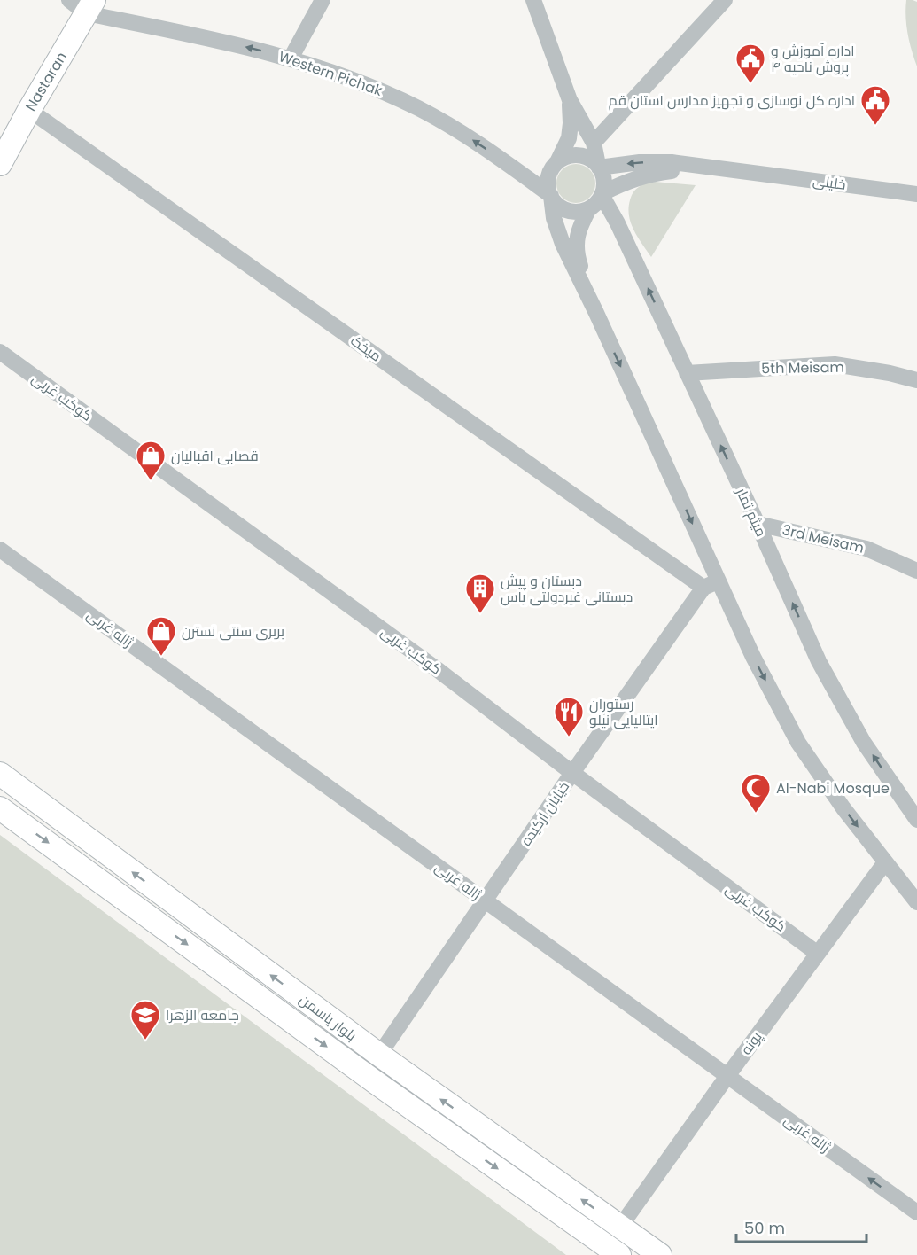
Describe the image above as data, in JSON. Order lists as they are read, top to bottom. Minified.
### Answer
{"streets":{"street":["Western Pichak","Nastaran","خلیلی","میخک","5th Meisam","کوکب غربی","میثم تمار","3rd Meisam","ژاله غربی","خیابان ارکیده","بلوار یاسمن","پونه"]},"crossings":[["Western Pichak","Nastaran"],["Western Pichak","میثم تمار"],["Nastaran","میخک"],["میخک","خیابان ارکیده"],["5th Meisam","میثم تمار"],["کوکب غربی","خیابان ارکیده"],["کوکب غربی","پونه"],["میثم تمار","3rd Meisam"],["ژاله غربی","خیابان ارکیده"],["ژاله غربی","پونه"],["خیابان ارکیده","بلوار یاسمن"],["بلوار یاسمن","پونه"]],"one_way":["Western Pichak"],"places":{"public building":["اداره آموزش و پروش ناحیه ۴","اداره کل نوسازی و تجهیز مدارس استان قم"],"shop":["قصابی اقبالیان","بربری سنتی نسترن"],"building":["دبستان و پیش دبستانی غیردولتی یاس"],"restaurant":["رستوران ایتالیایی نیلو"],"mosque":["Al-Nabi Mosque"],"school or university":["جامعه الزهرا"]},"scale_bar":"50 m"}
